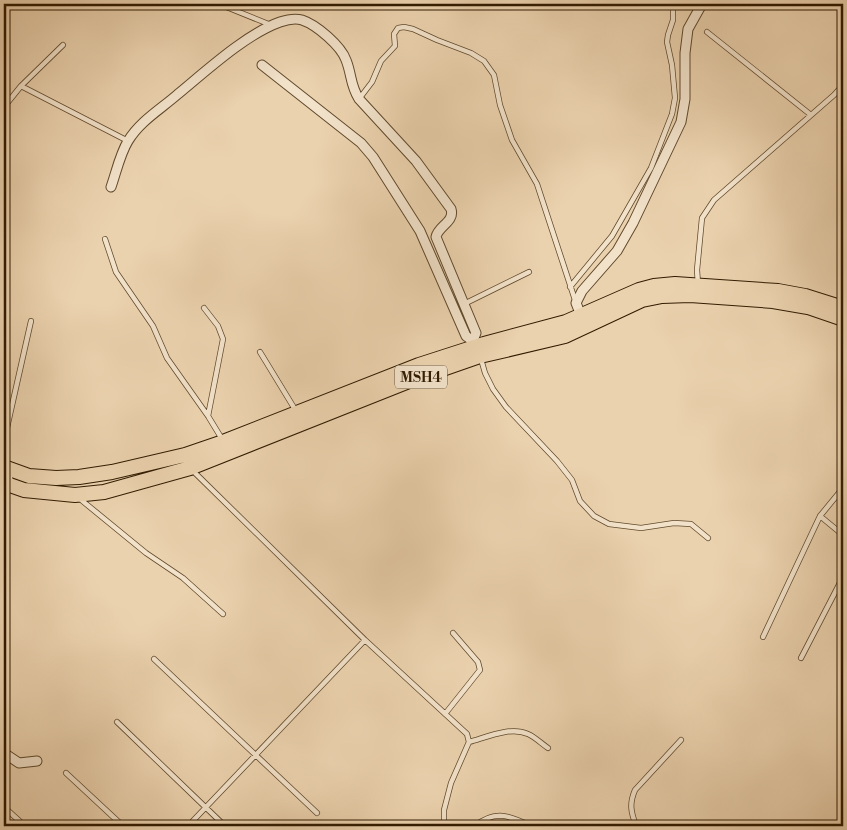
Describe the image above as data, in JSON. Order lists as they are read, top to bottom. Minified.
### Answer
{"streets":{"main road":["MSH4"]}}
